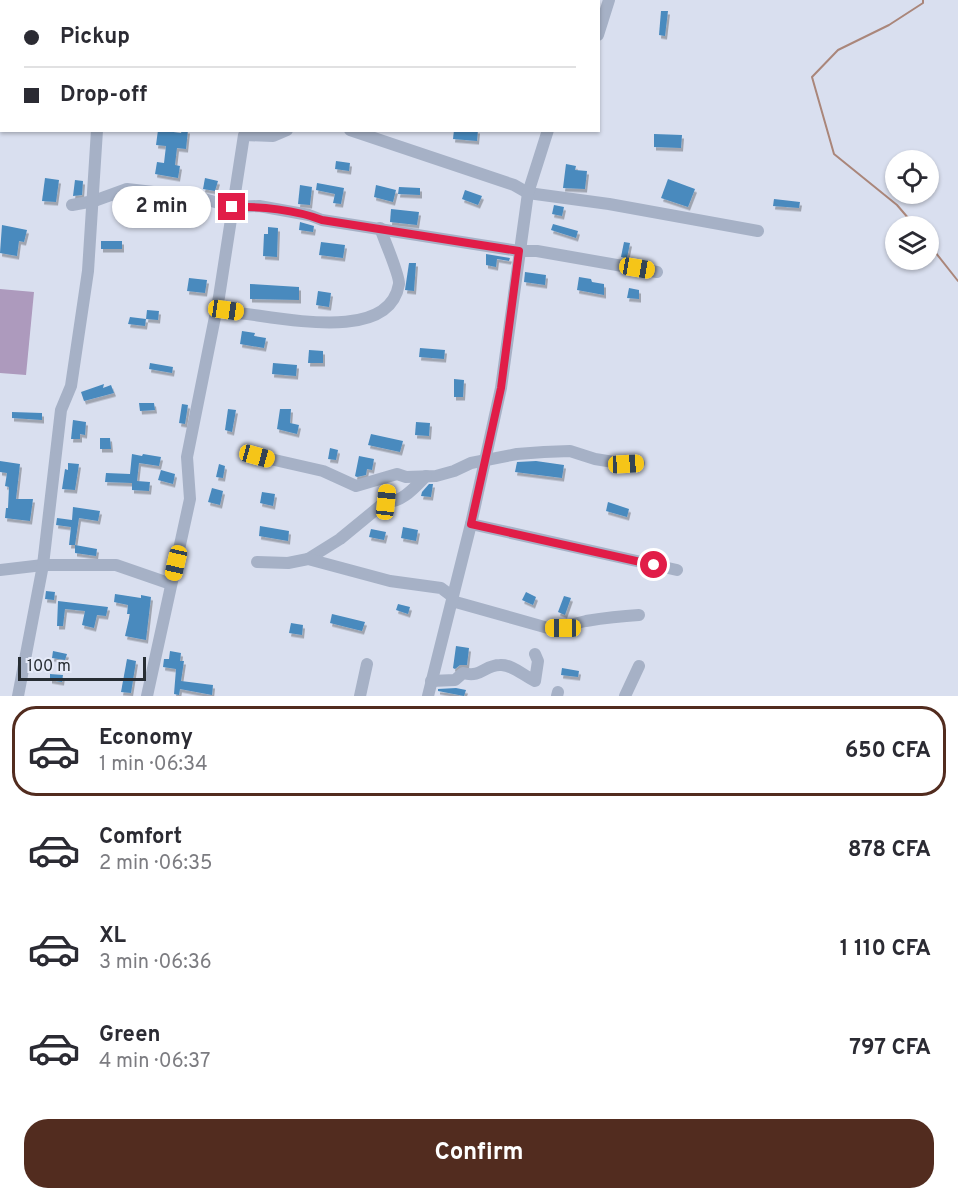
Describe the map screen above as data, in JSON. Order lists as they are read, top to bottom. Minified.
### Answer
{"scale_bar":"100 m","page":{"banner":["Pickup","Drop-off"],"bubble":"2 min","scale":"100 m","list":[{"name":"Economy","note":"1 min · 06:34","value":"650 CFA"},{"name":"Comfort","note":"2 min · 06:35","value":"878 CFA"},{"name":"XL","note":"3 min · 06:36","value":"1 110 CFA"},{"name":"Green","note":"4 min · 06:37","value":"797 CFA"}],"buttons":"Confirm"}}
